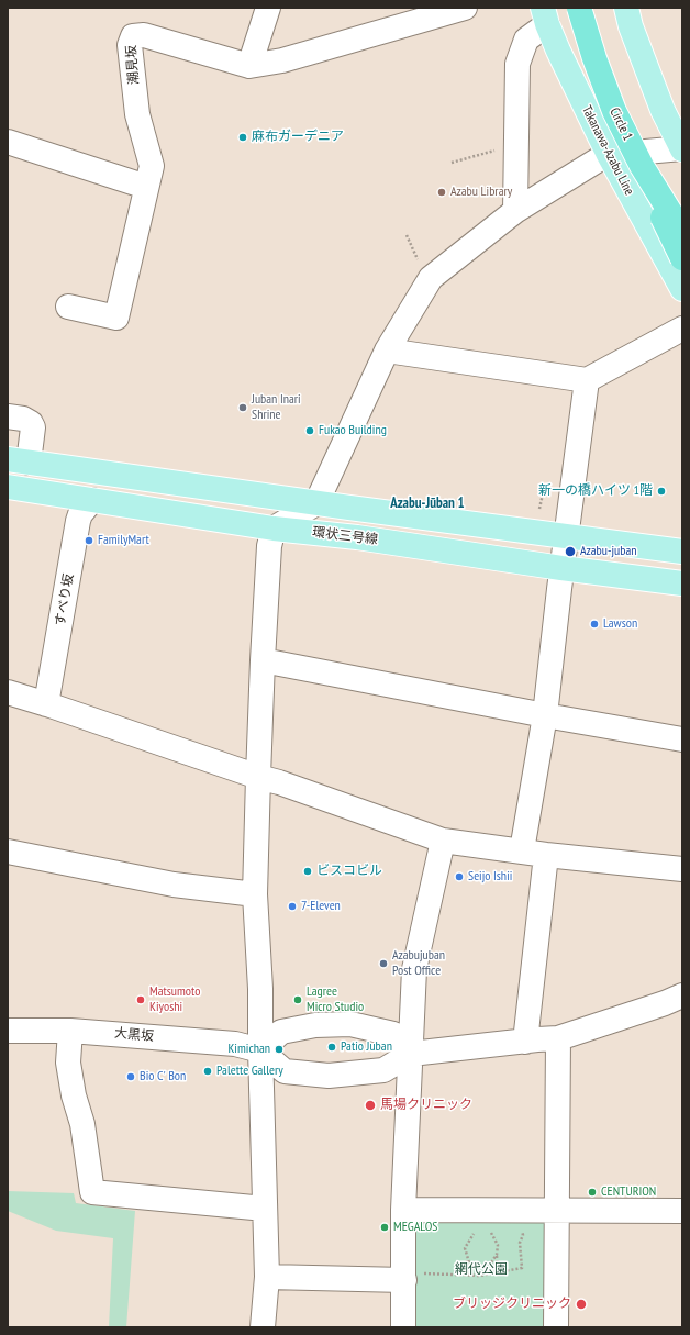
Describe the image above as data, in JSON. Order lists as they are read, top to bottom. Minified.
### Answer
{"streets":{"highway":["Circle 1"],"main road":["Takanawa-Azabu Line","環状三号線"],"street":["潮見坂","すべり坂","大黒坂"]},"crossings":[["環状三号線","すべり坂"]],"districts":["Azabu-Jūban 1"],"parks":["網代公園"],"places":["麻布ガーデニア","Azabu Library","Juban Inari Shrine","Fukao Building","新一の橋ハイツ 1階","FamilyMart","Azabu-juban","Lawson","ビスコビル","Seijo Ishii","7-Eleven","Azabujuban Post Office","Matsumoto Kiyoshi","Lagree Micro Studio","Patio Juban","Kimichan","Palette Gallery","Bio C' Bon","馬場クリニック","CENTURION","MEGALOS","ブリッジクリニック"]}
